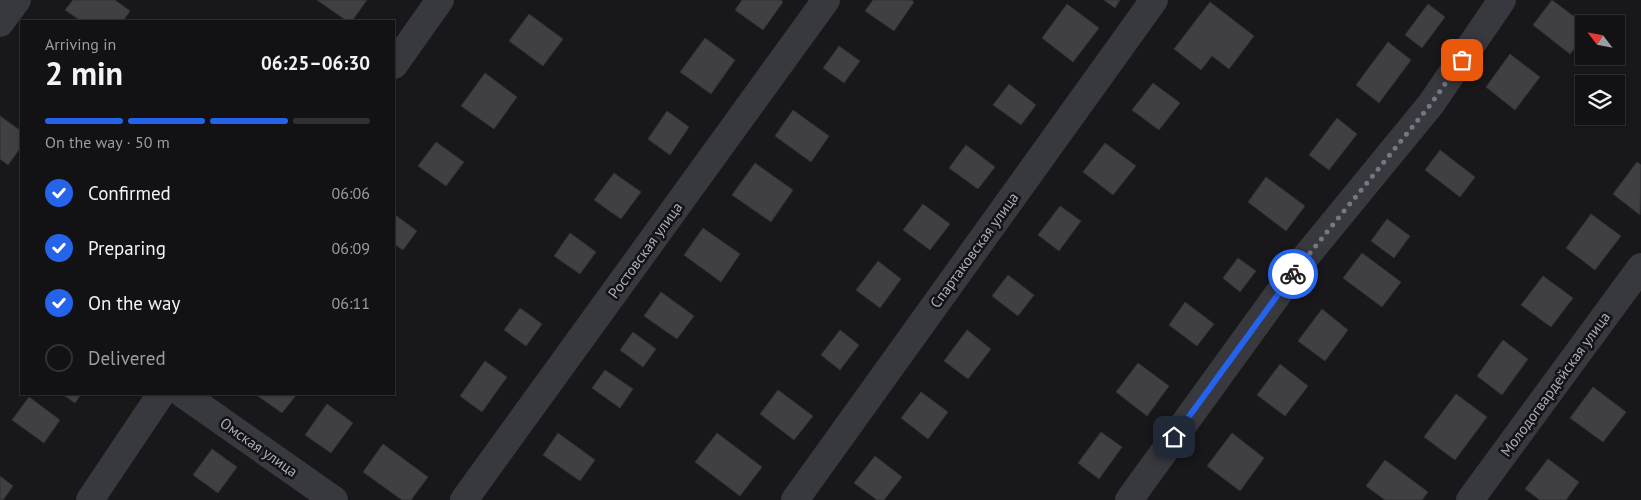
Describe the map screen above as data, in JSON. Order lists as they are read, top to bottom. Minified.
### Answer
{"streets":{"street":["Ростовская улица","Спартаковская улица","Молодогвардейская улица","Омская улица"]},"north":"top left","page":{"heading":["2 min","Arriving in","06:25–06:30"],"bar":"On the way · 50 m","list":[["Confirmed","06:06"],["Preparing","06:09"],["On the way","06:11"],"Delivered"]}}
